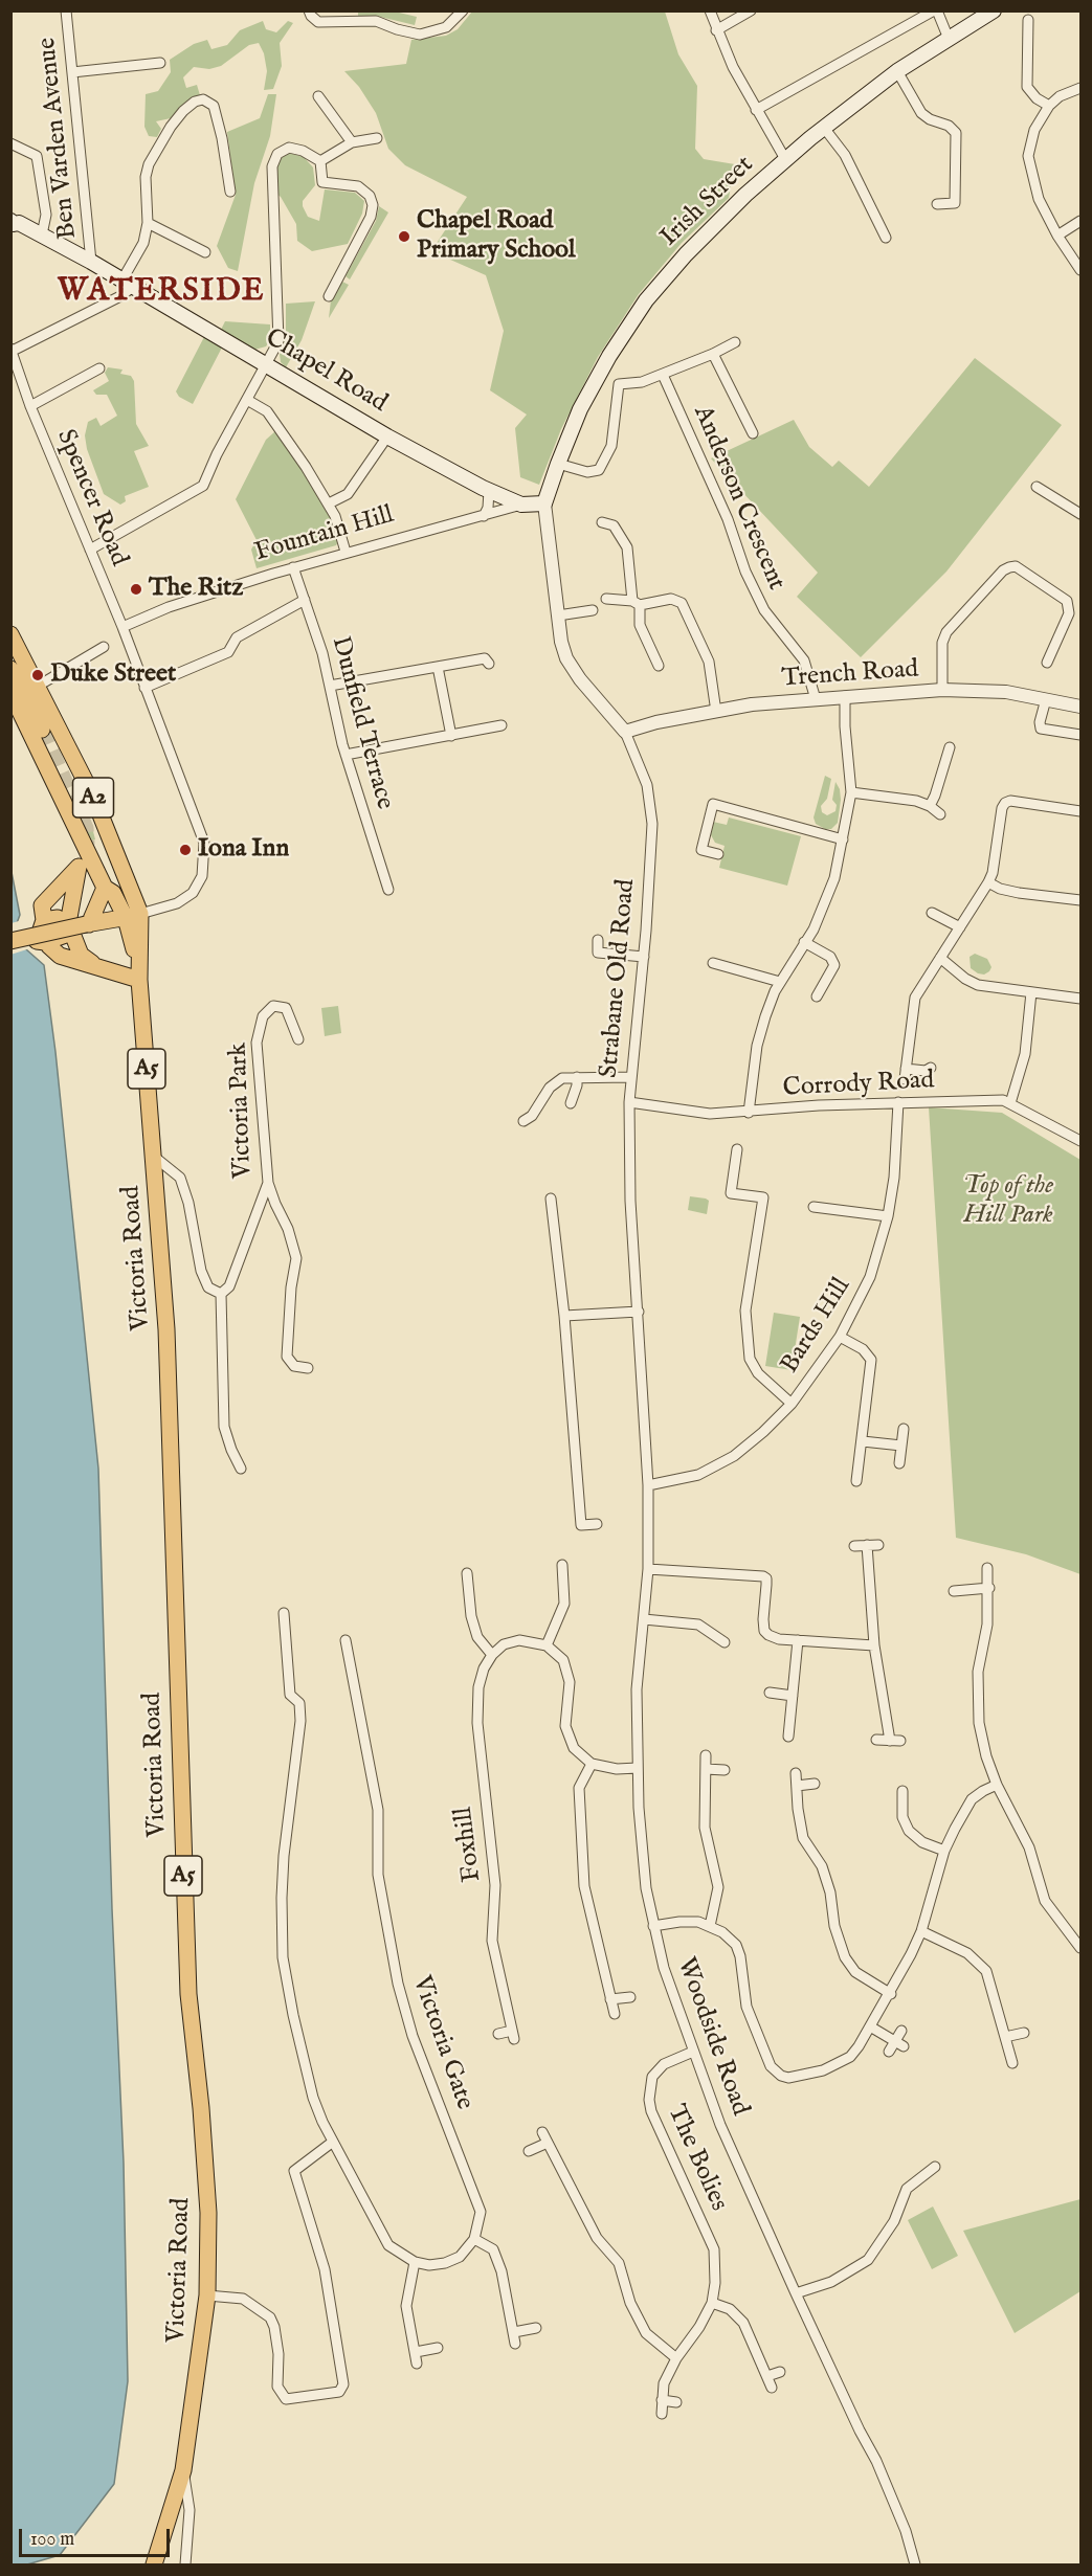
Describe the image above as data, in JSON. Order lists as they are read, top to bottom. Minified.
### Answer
{"streets":{"highway":["A2","A5","Victoria Road"],"main road":["Irish Street","Chapel Road","Fountain Hill"],"street":["Ben Varden Avenue","Spencer Road","Anderson Crescent","Trench Road","Dunfield Terrace","Strabane Old Road","Corrody Road","Victoria Park","Bards Hill","Foxhill","Woodside Road","Victoria Gate","The Bolies"]},"crossings":[["Ben Varden Avenue","Chapel Road"],["Irish Street","Fountain Hill"],["Irish Street","Strabane Old Road"],["Chapel Road","Fountain Hill"],["Spencer Road","Fountain Hill"],["Spencer Road","A2"],["Spencer Road","Victoria Road"],["Anderson Crescent","Trench Road"],["Fountain Hill","Dunfield Terrace"],["Fountain Hill","Strabane Old Road"],["Trench Road","Strabane Old Road"],["A2","Victoria Road"],["Strabane Old Road","Corrody Road"],["Strabane Old Road","Bards Hill"],["Strabane Old Road","Woodside Road"],["Corrody Road","Bards Hill"],["Bards Hill","Woodside Road"],["Woodside Road","The Bolies"]],"districts":["WATERSIDE"],"parks":["Top of the Hill Park"],"places":["Chapel Road Primary School","The Ritz","Duke Street","Iona Inn"],"scale_bar":"100 m"}
